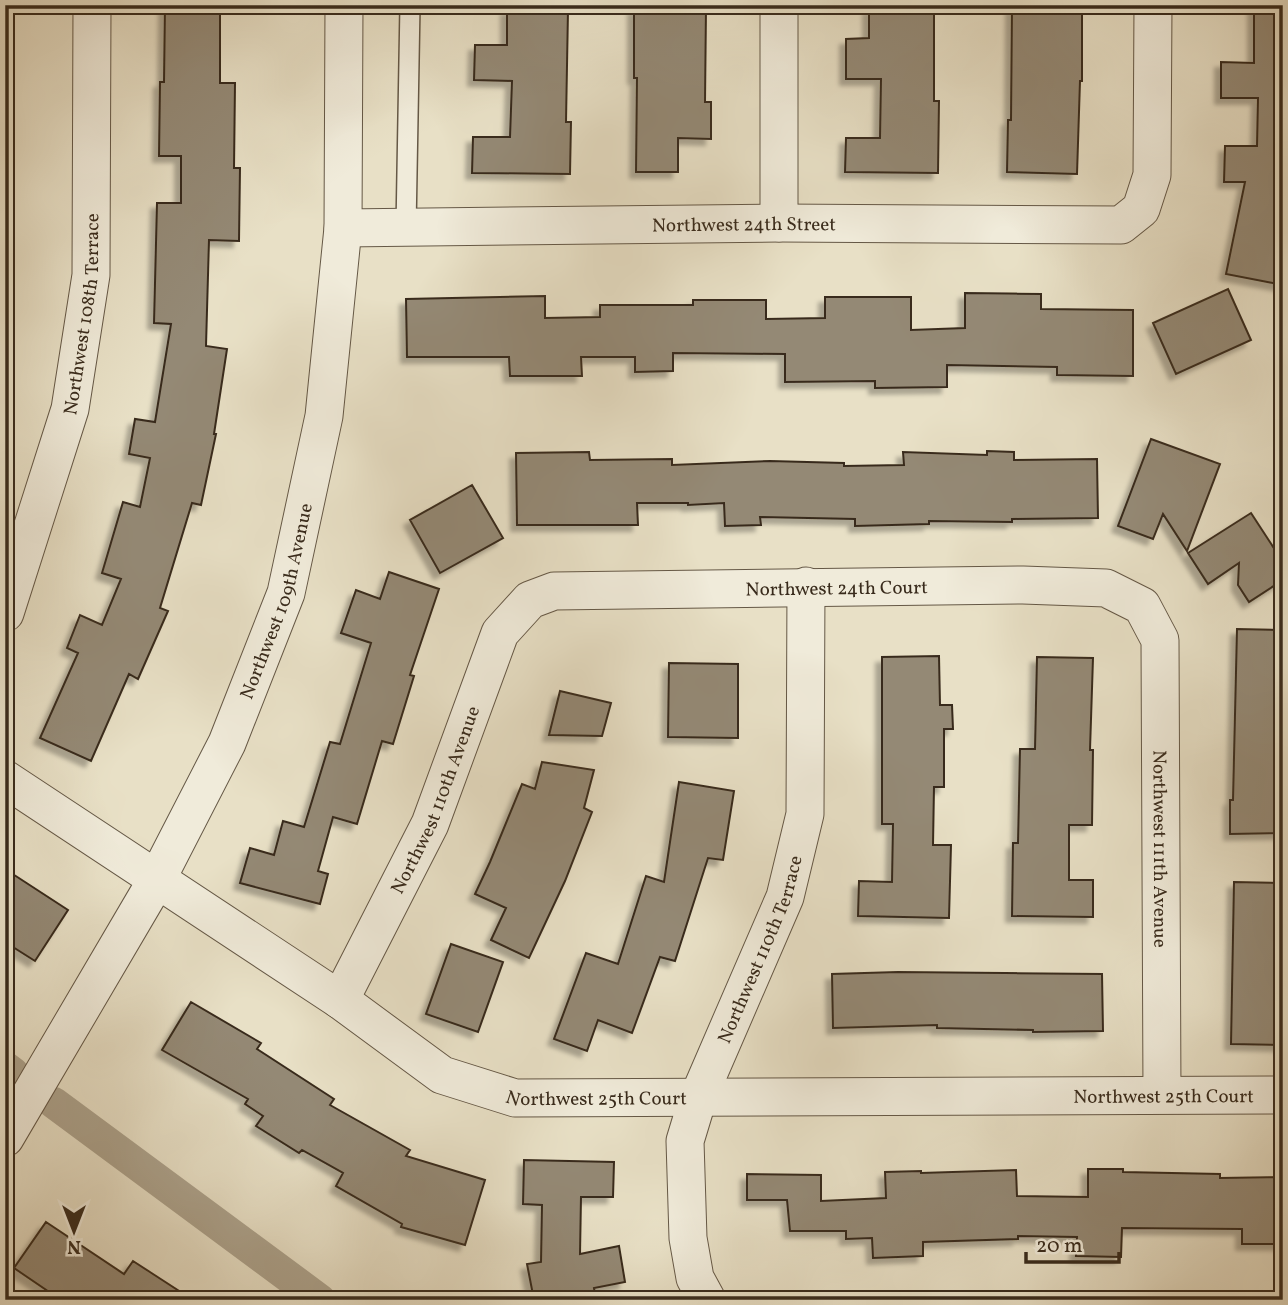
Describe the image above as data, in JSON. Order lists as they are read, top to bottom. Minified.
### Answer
{"streets":{"street":["Northwest 24th Street","Northwest 108th Terrace","Northwest 24th Court","Northwest 109th Avenue","Northwest 110th Avenue","Northwest 111th Avenue","Northwest 110th Terrace","Northwest 25th Court"]},"crossings":[["Northwest 24th Street","Northwest 109th Avenue"],["Northwest 24th Court","Northwest 110th Avenue"],["Northwest 24th Court","Northwest 111th Avenue"],["Northwest 24th Court","Northwest 110th Terrace"],["Northwest 109th Avenue","Northwest 25th Court"],["Northwest 110th Avenue","Northwest 25th Court"],["Northwest 111th Avenue","Northwest 25th Court"],["Northwest 110th Terrace","Northwest 25th Court"]],"scale_bar":"20 m","north":"bottom"}
